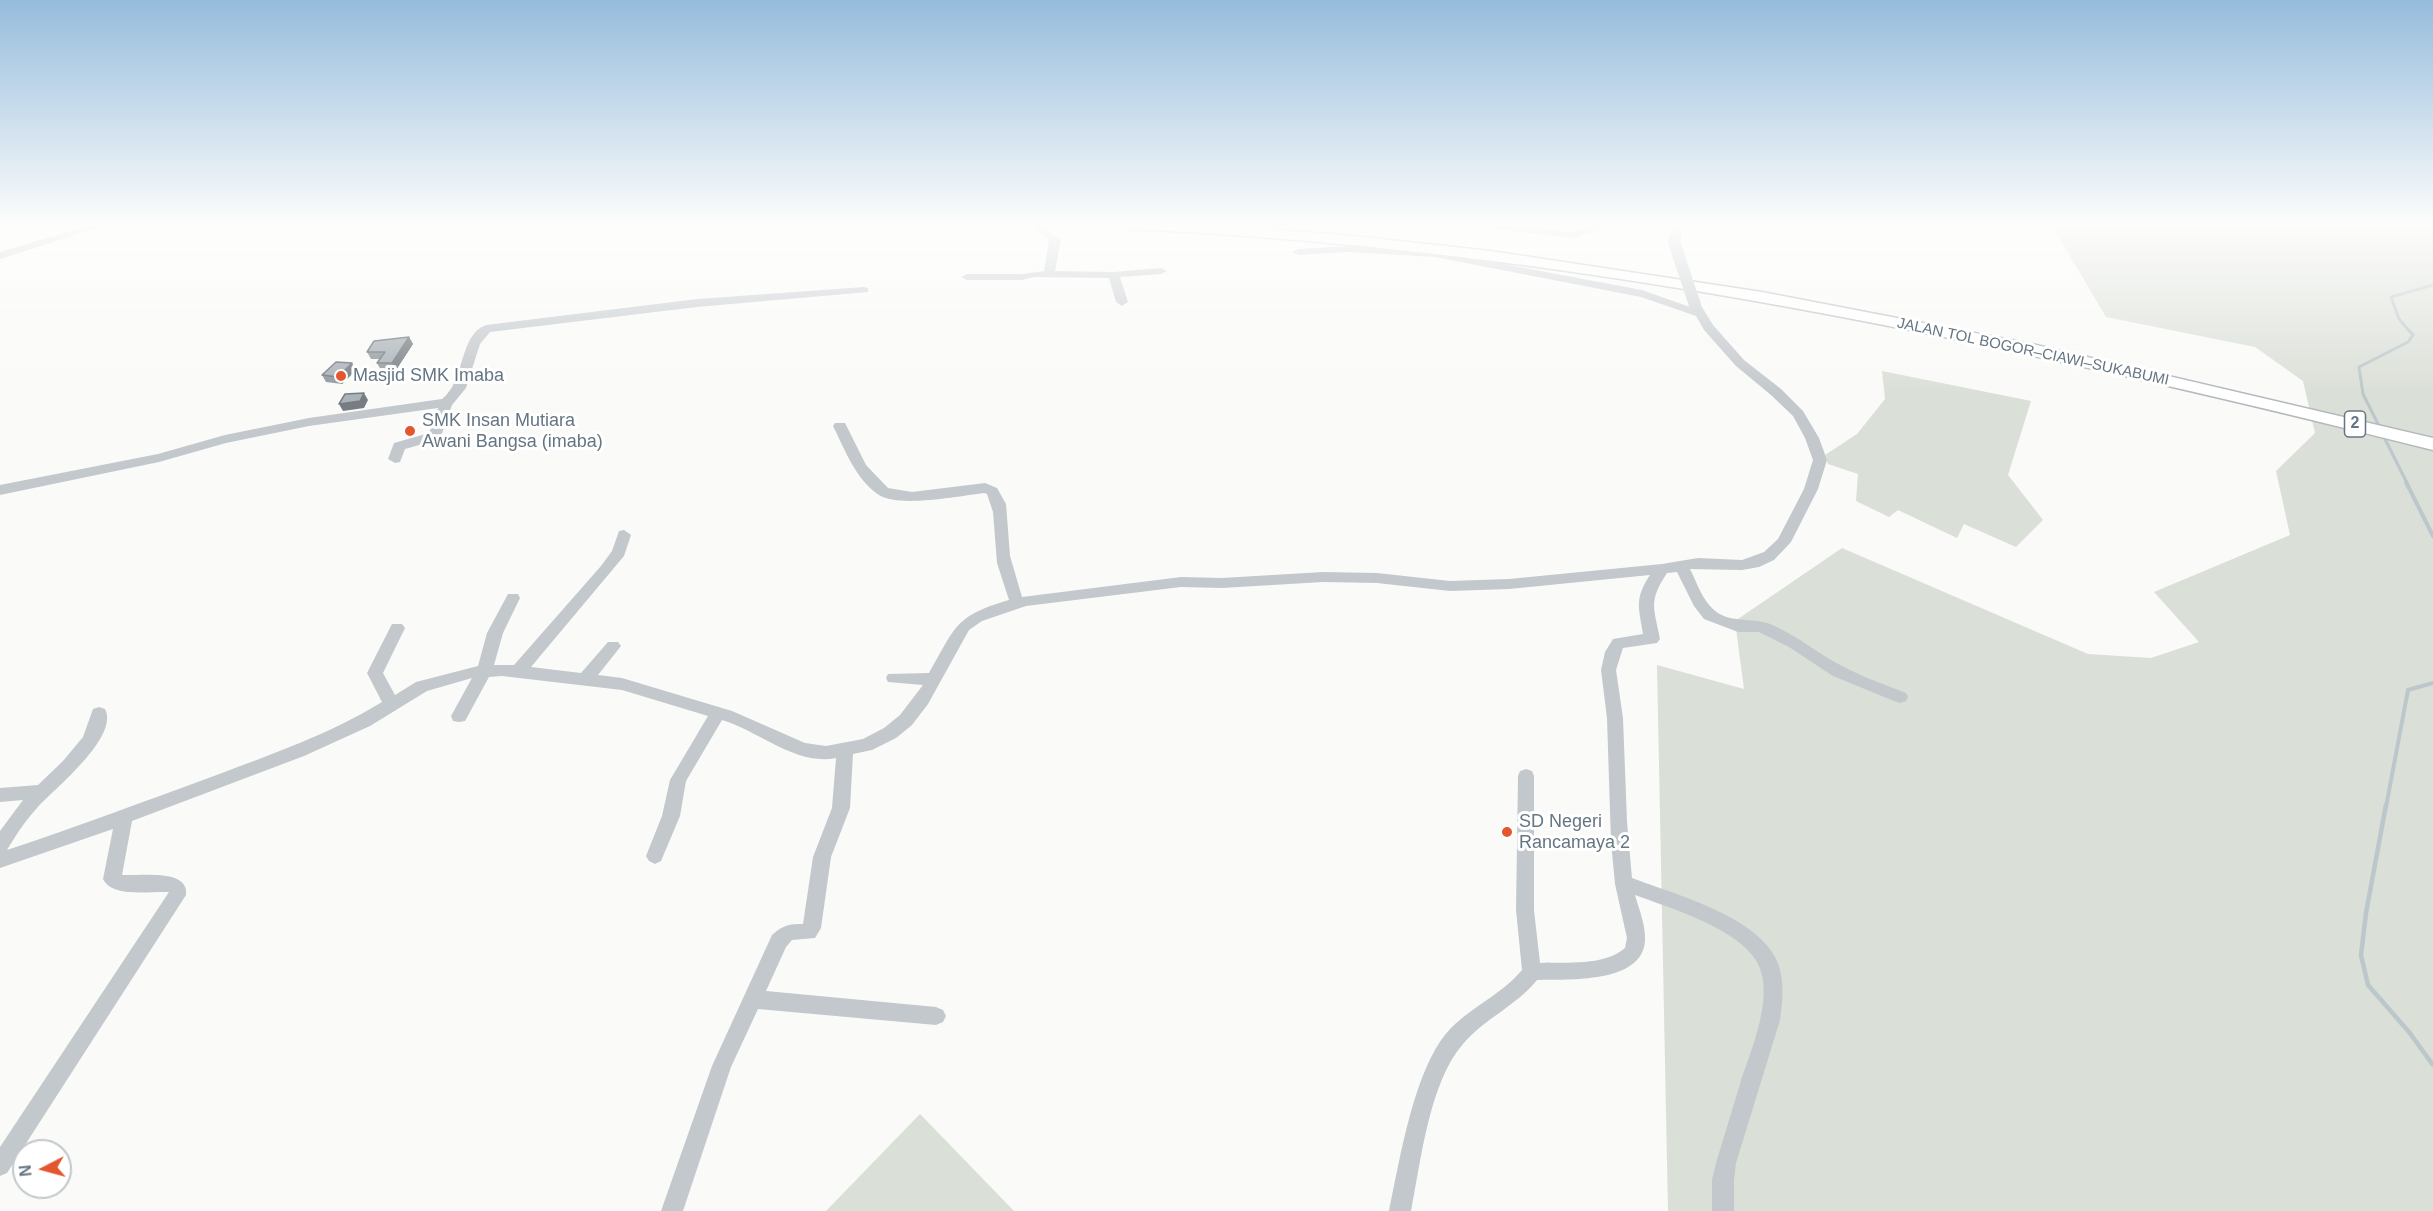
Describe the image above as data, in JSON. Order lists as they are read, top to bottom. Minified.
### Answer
{"streets":{"highway":["JALAN TOL BOGOR–CIAWI–SUKABUMI","2"]},"places":["Masjid SMK Imaba","SMK Insan Mutiara Awani Bangsa (imaba)","SD Negeri Rancamaya 2"],"north":"left"}
